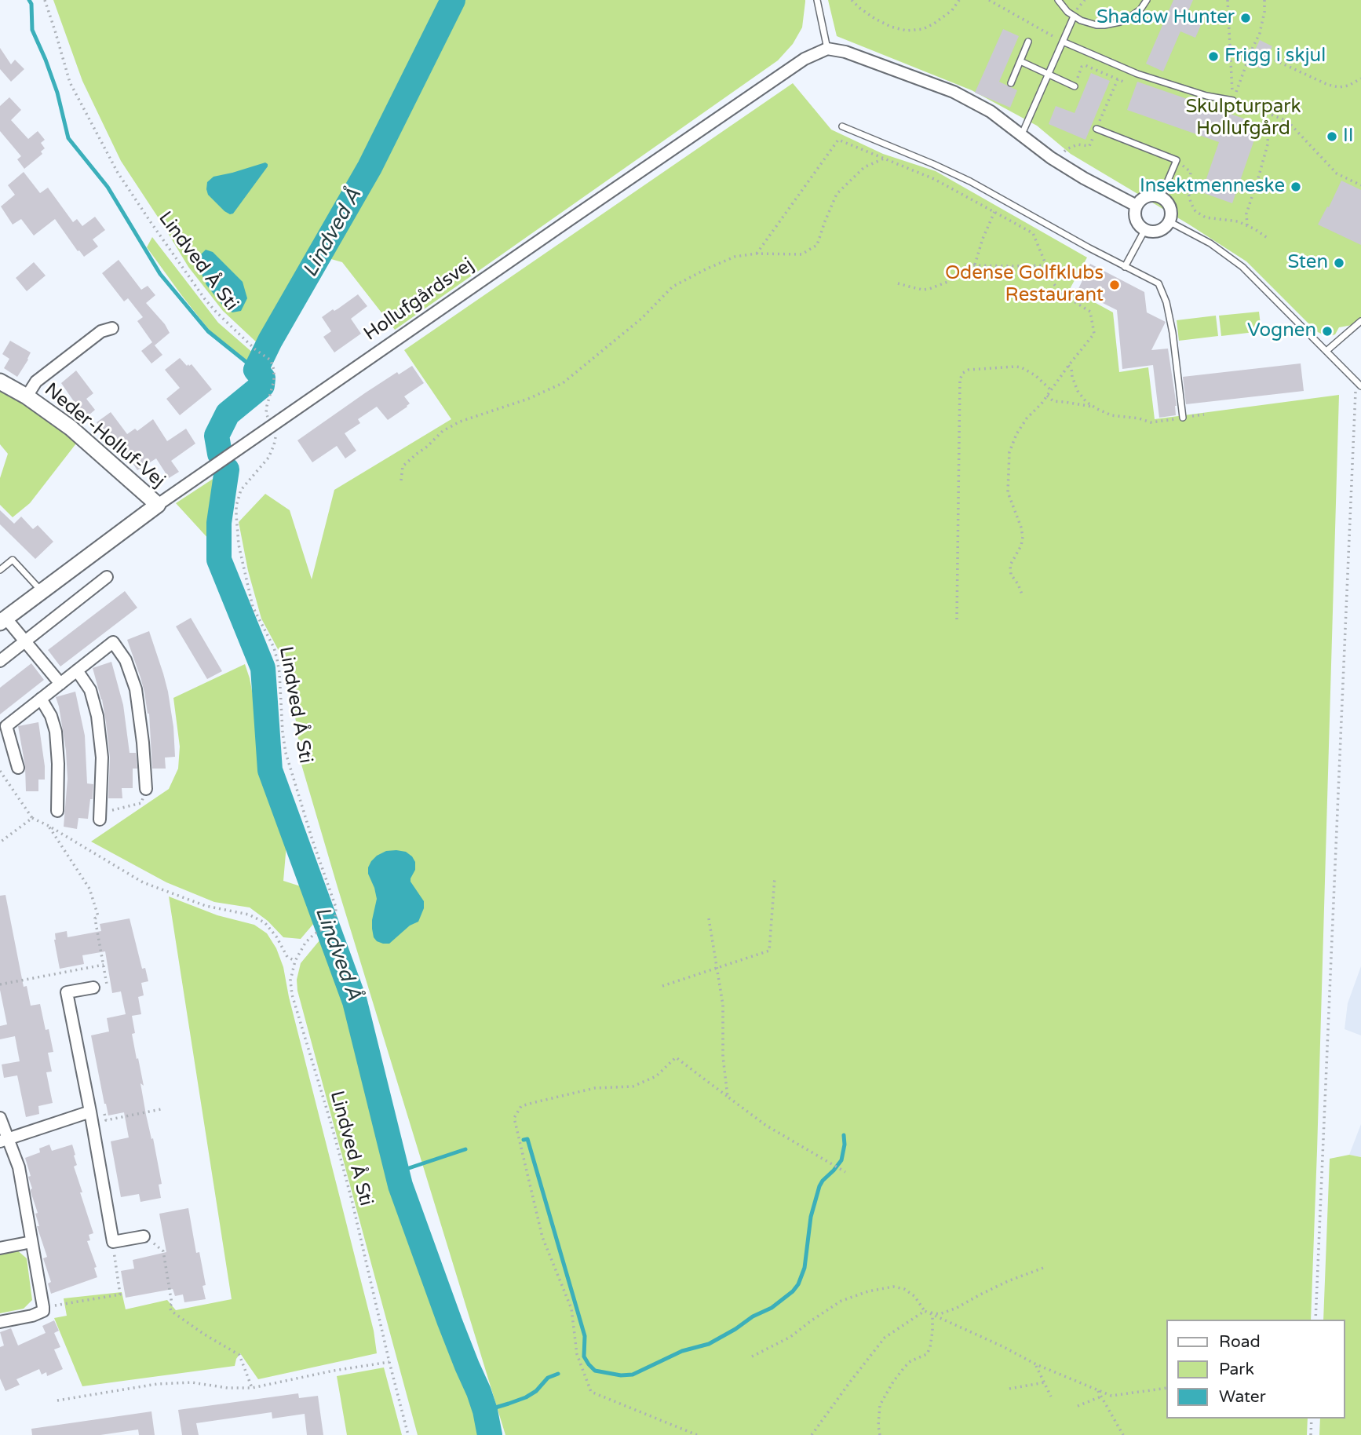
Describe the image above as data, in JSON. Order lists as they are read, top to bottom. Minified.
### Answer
{"streets":{"street":["Hollufgårdsvej","Neder-Holluf-Vej"],"path":["Lindved Å Sti"]},"crossings":[["Lindved Å Sti","Hollufgårdsvej"],["Hollufgårdsvej","Neder-Holluf-Vej"]],"water":["Lindved Å"],"parks":["Skulpturpark Hollufgård"],"places":["Shadow Hunter","Frigg i skjul","II","Insektmenneske","Sten","Odense Golfklubs Restaurant","Vognen"],"legend":["Road","Park","Water"]}
